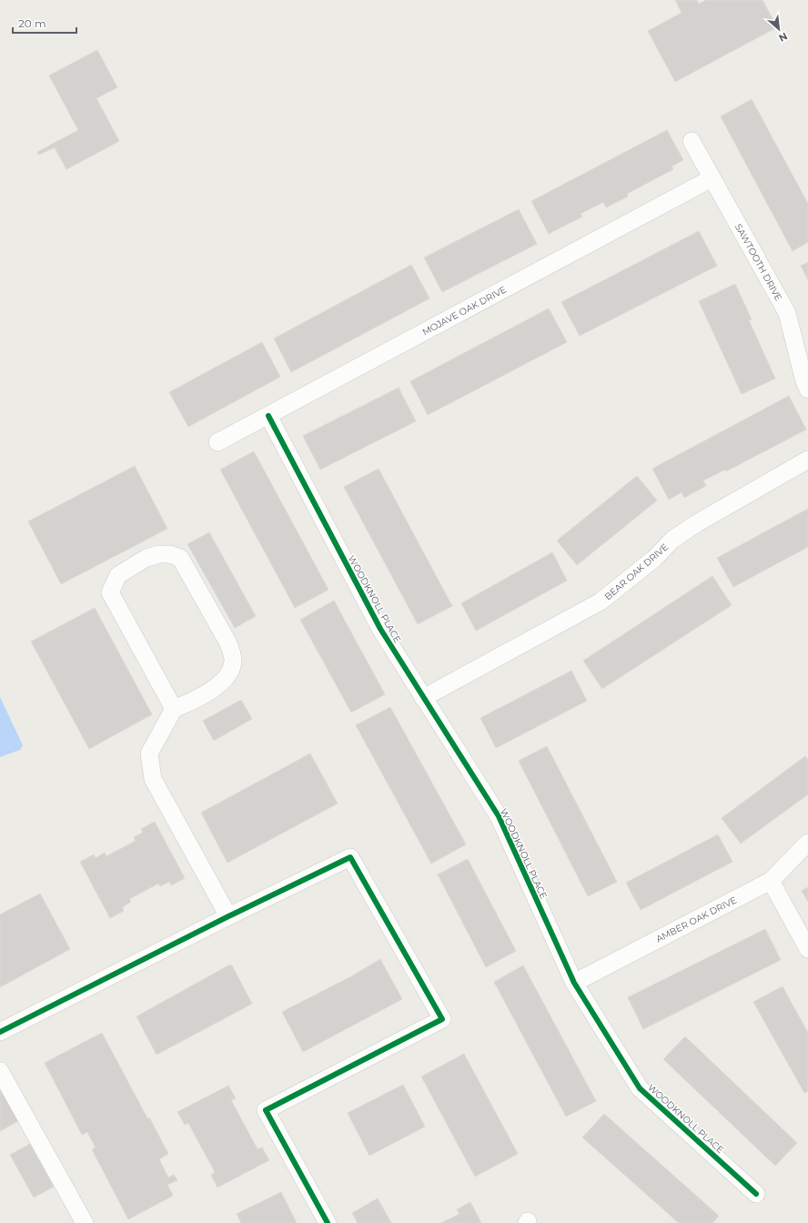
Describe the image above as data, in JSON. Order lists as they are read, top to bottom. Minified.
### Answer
{"streets":{"street":["SAWTOOTH DRIVE","MOJAVE OAK DRIVE","BEAR OAK DRIVE","WOODKNOLL PLACE","AMBER OAK DRIVE"]},"crossings":[["SAWTOOTH DRIVE","MOJAVE OAK DRIVE"],["MOJAVE OAK DRIVE","WOODKNOLL PLACE"],["BEAR OAK DRIVE","WOODKNOLL PLACE"],["WOODKNOLL PLACE","AMBER OAK DRIVE"]],"scale_bar":"20 m","north":"bottom right"}
